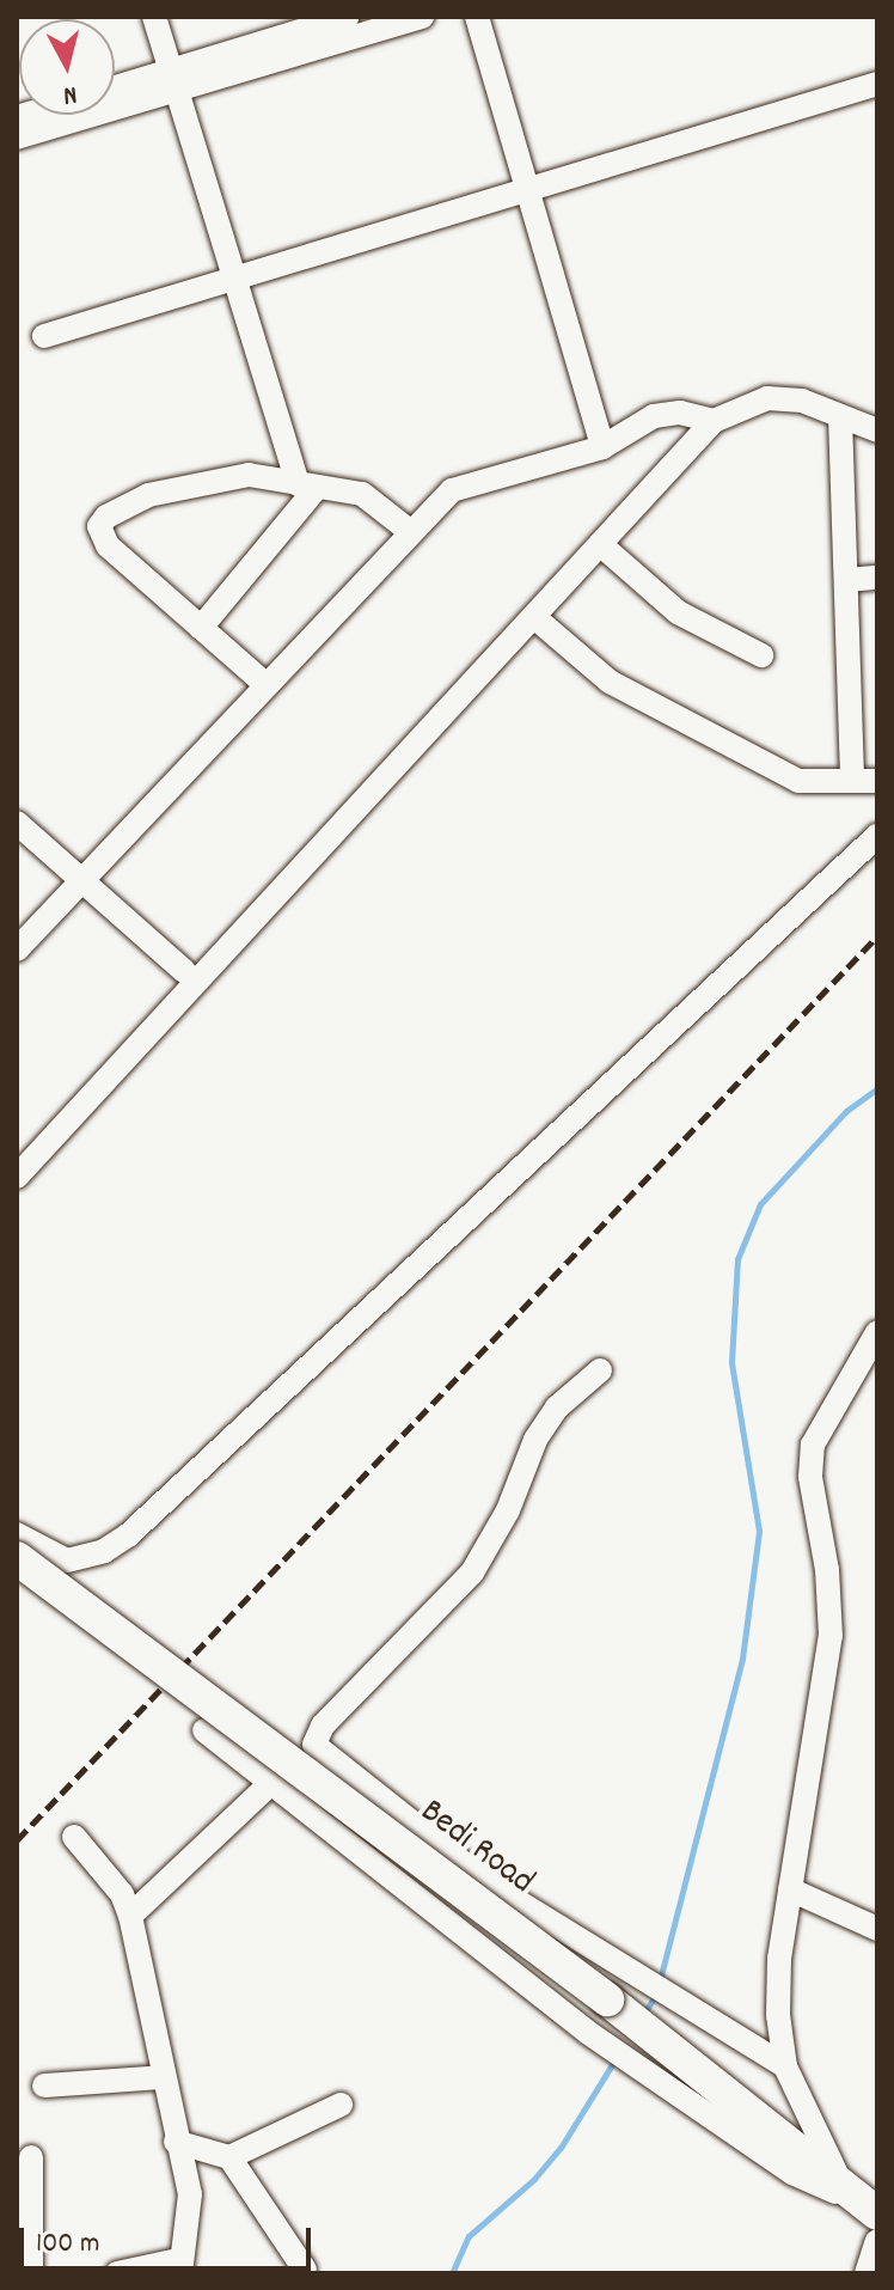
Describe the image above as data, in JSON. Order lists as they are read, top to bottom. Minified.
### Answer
{"streets":{"main road":["Bedi Road"]},"scale_bar":"100 m","north":"bottom"}
